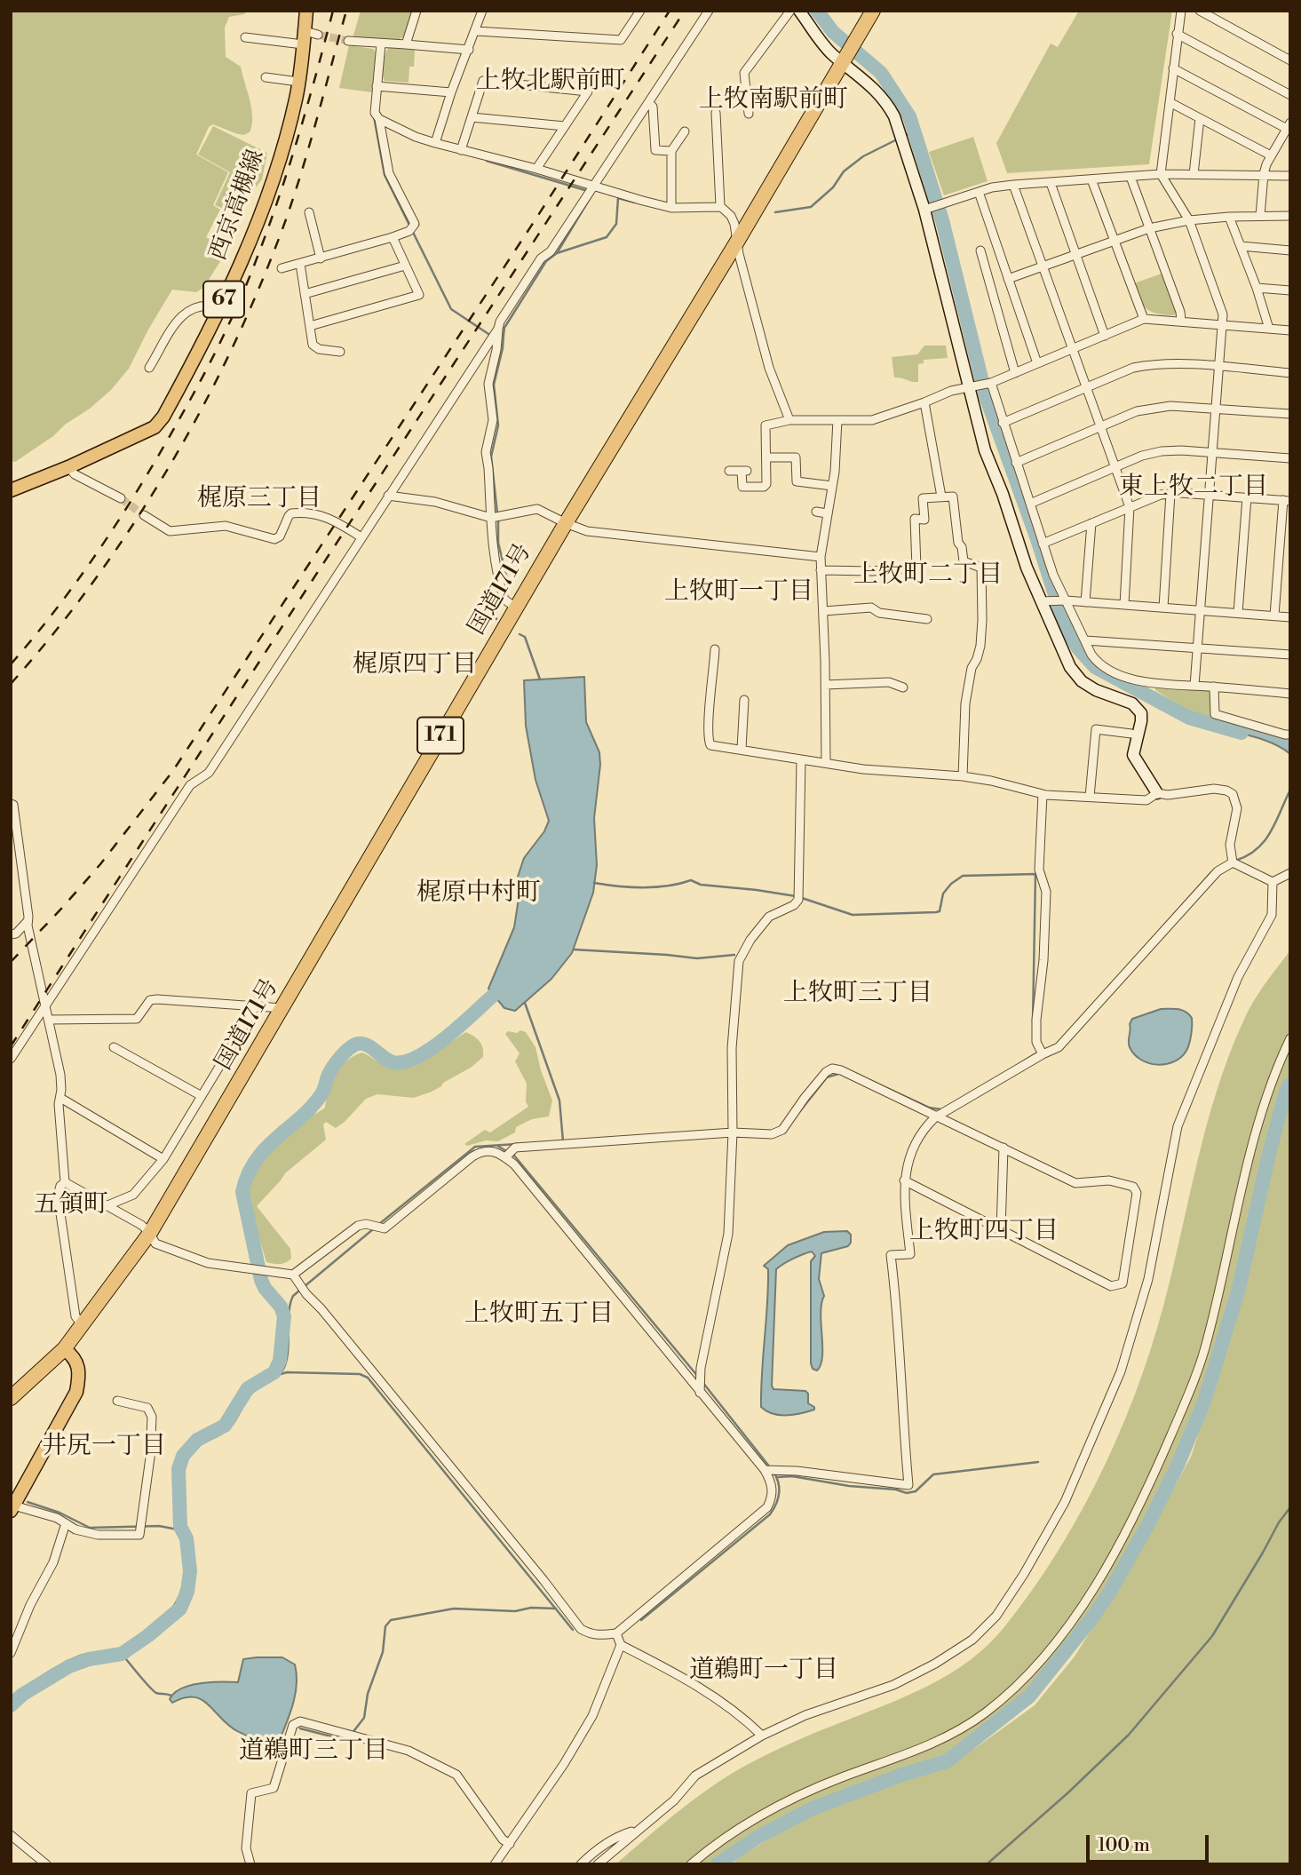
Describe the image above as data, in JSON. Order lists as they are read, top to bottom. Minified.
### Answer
{"streets":{"highway":["国道171号","171"],"main road":["西京高槻線","67"]},"districts":["上牧北駅前町","上牧南駅前町","東上牧二丁目","梶原三丁目","上牧町二丁目","上牧町一丁目","梶原四丁目","梶原中村町","上牧町三丁目","五領町","上牧町四丁目","上牧町五丁目","井尻一丁目","道鵜町一丁目","道鵜町三丁目"],"scale_bar":"100 m"}
